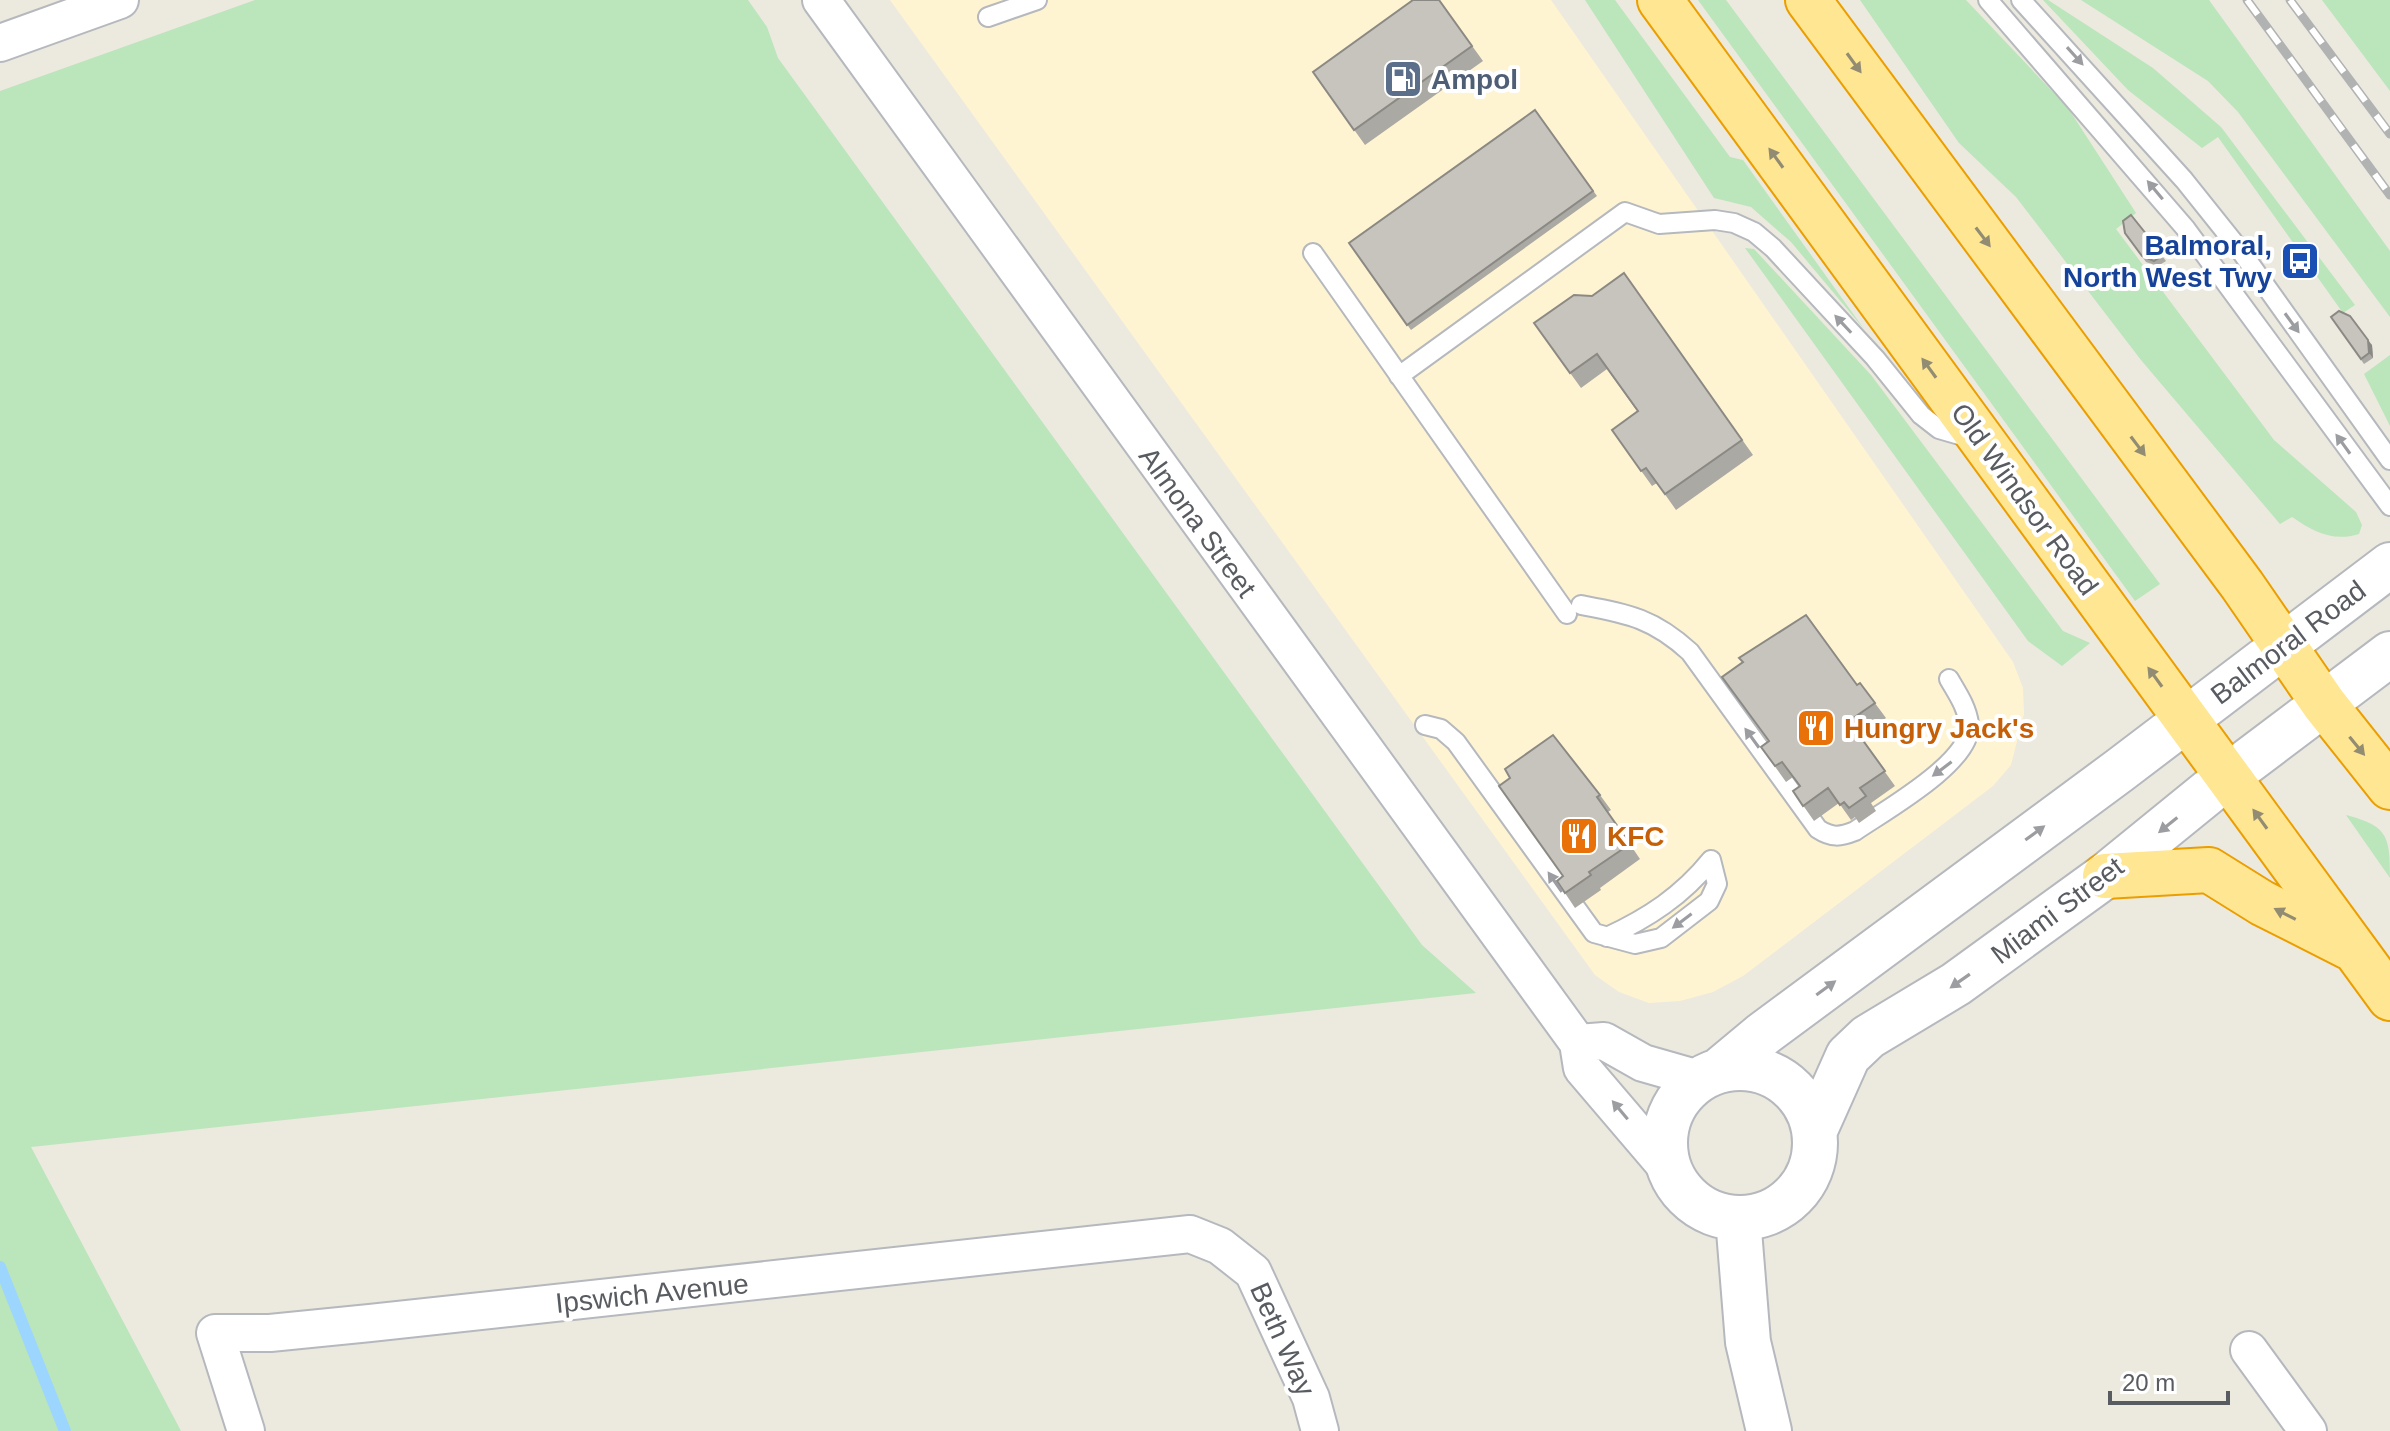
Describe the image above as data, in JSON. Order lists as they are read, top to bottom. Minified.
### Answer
{"streets":{"highway":["Old Windsor Road"],"street":["Almona Street","Balmoral Road","Miami Street","Ipswich Avenue","Beth Way"]},"crossings":[["Old Windsor Road","Balmoral Road"],["Old Windsor Road","Miami Street"],["Almona Street","Miami Street"],["Ipswich Avenue","Beth Way"]],"places":{"fuel station":["Ampol"],"bus stop":["Balmoral, North West Twy"],"restaurant":["Hungry Jack's","KFC"]},"scale_bar":"20 m"}
